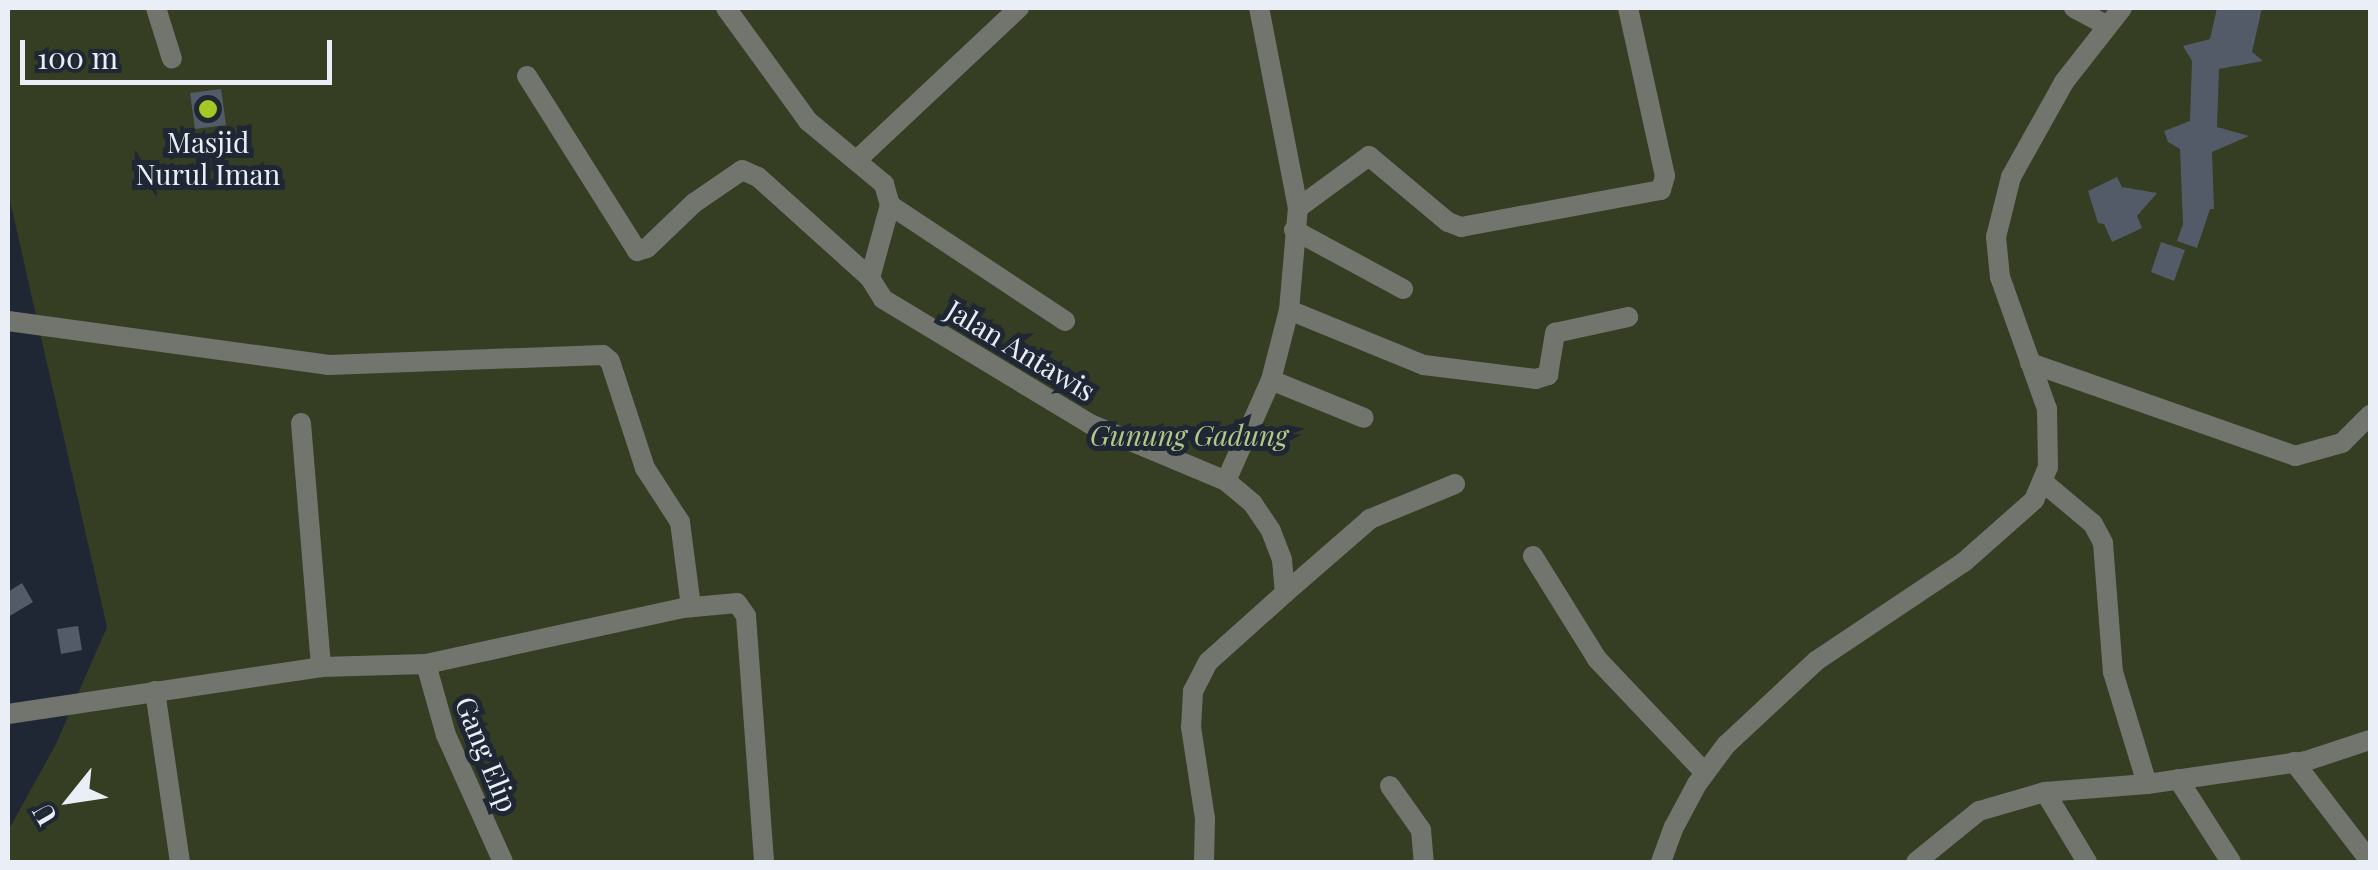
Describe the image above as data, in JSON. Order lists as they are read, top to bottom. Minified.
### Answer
{"streets":{"street":["Jalan Antawis","Gang Elip"]},"parks":["Gunung Gadung"],"places":["Masjid Nurul Iman"],"scale_bar":"100 m","north":"bottom left"}
